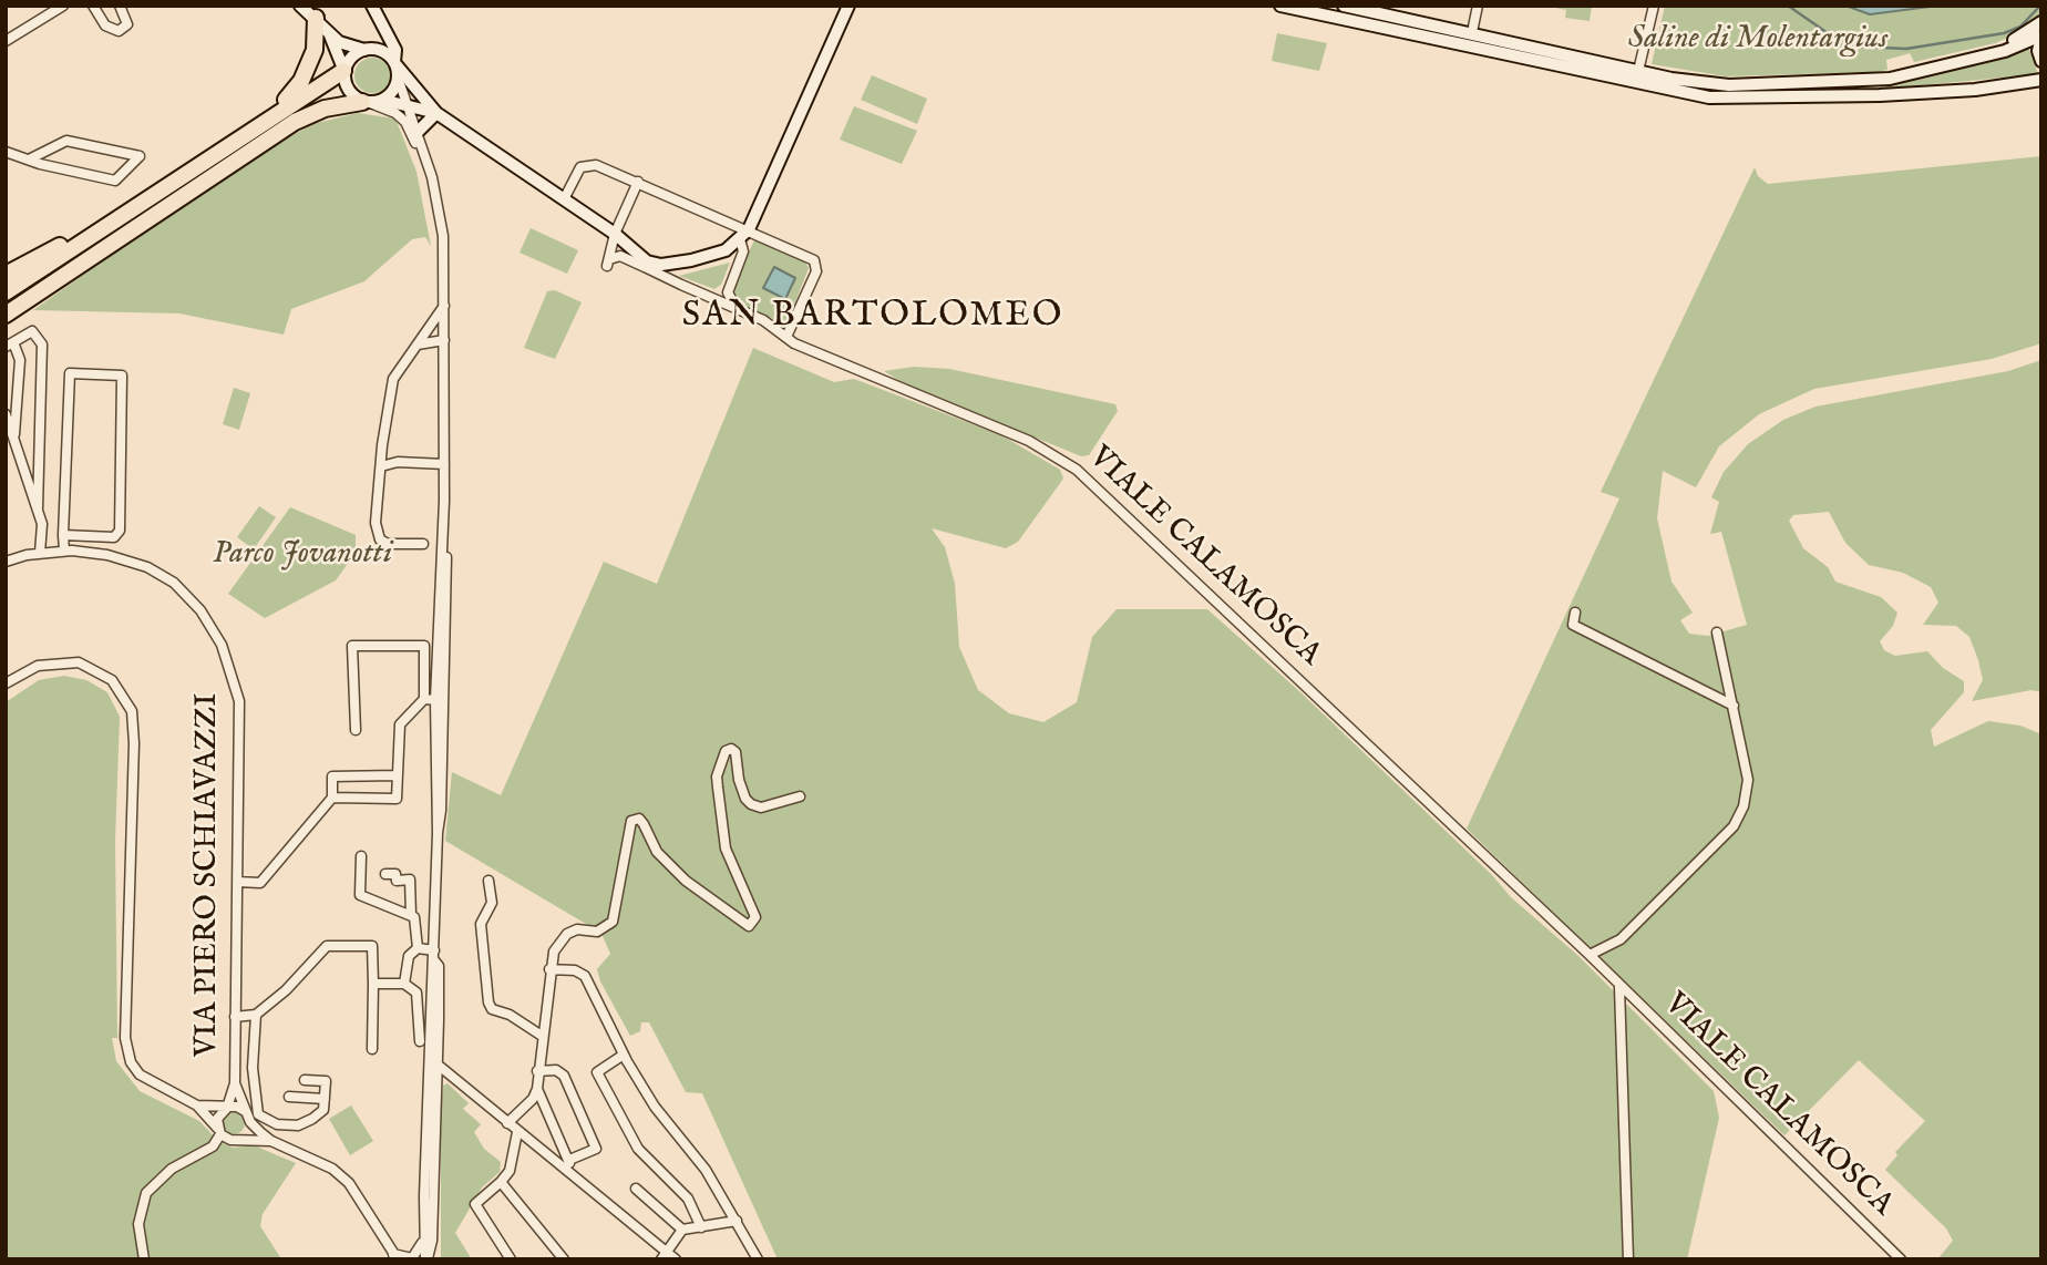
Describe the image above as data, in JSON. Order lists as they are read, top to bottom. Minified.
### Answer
{"streets":{"street":["VIALE CALAMOSCA","VIA PIERO SCHIAVAZZI"]},"districts":["SAN BARTOLOMEO"],"parks":["Saline di Molentargius","Parco Jovanotti"]}
